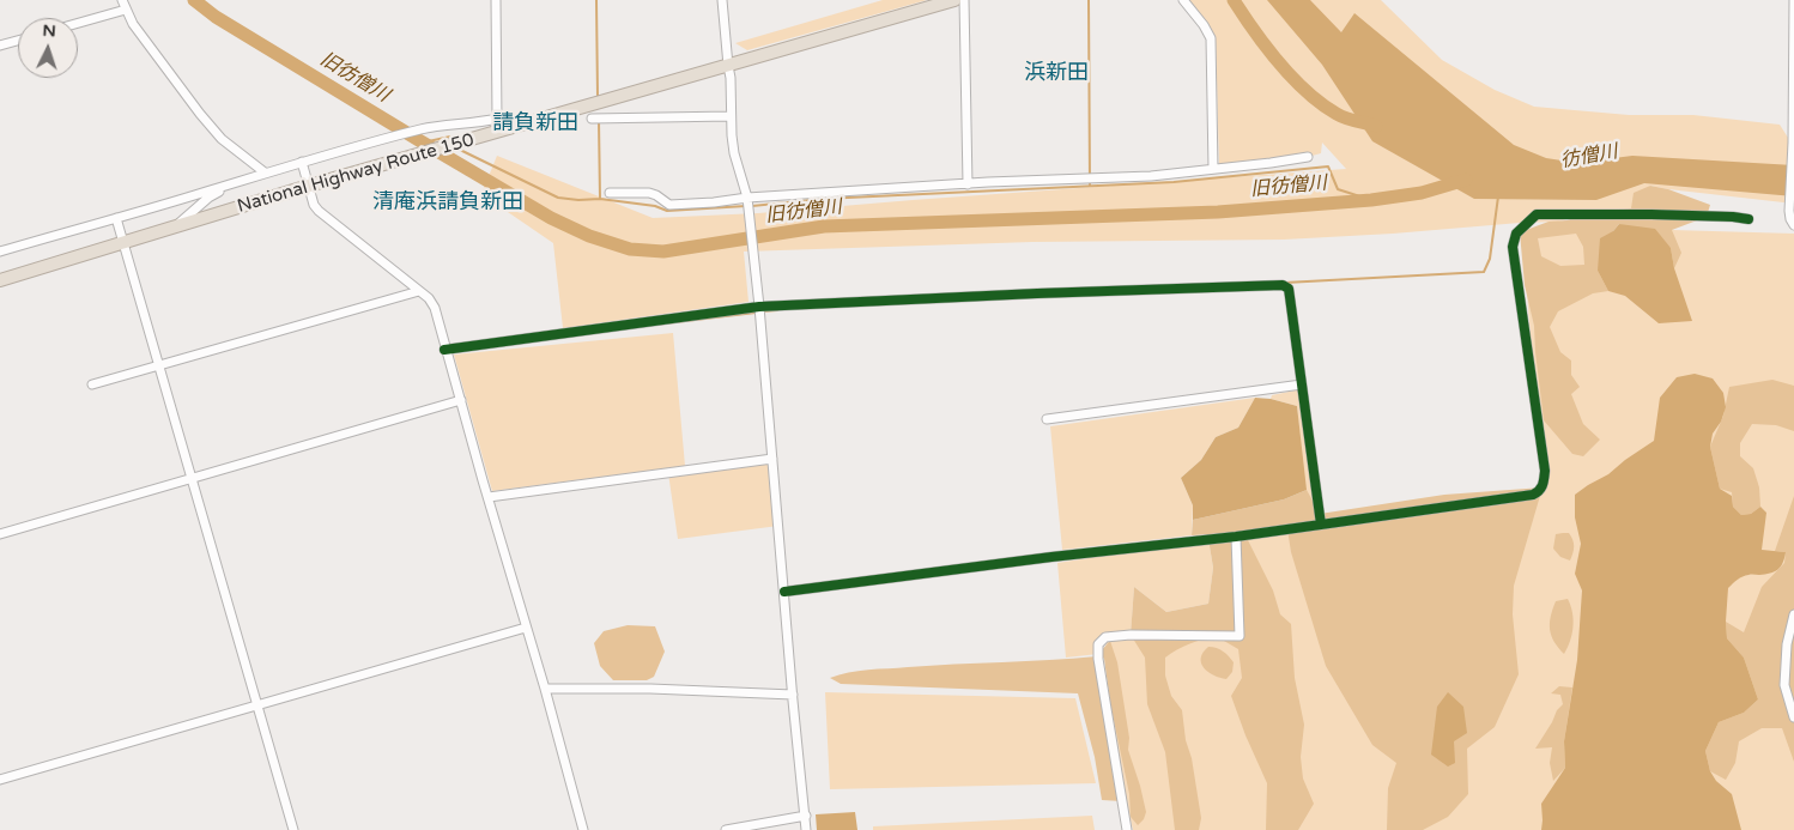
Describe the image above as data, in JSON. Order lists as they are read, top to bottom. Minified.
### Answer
{"streets":{"highway":["National Highway Route 150"]},"districts":["浜新田","請負新田","清庵浜請負新田"],"water":["旧彷僧川","彷僧川"],"north":"top"}
